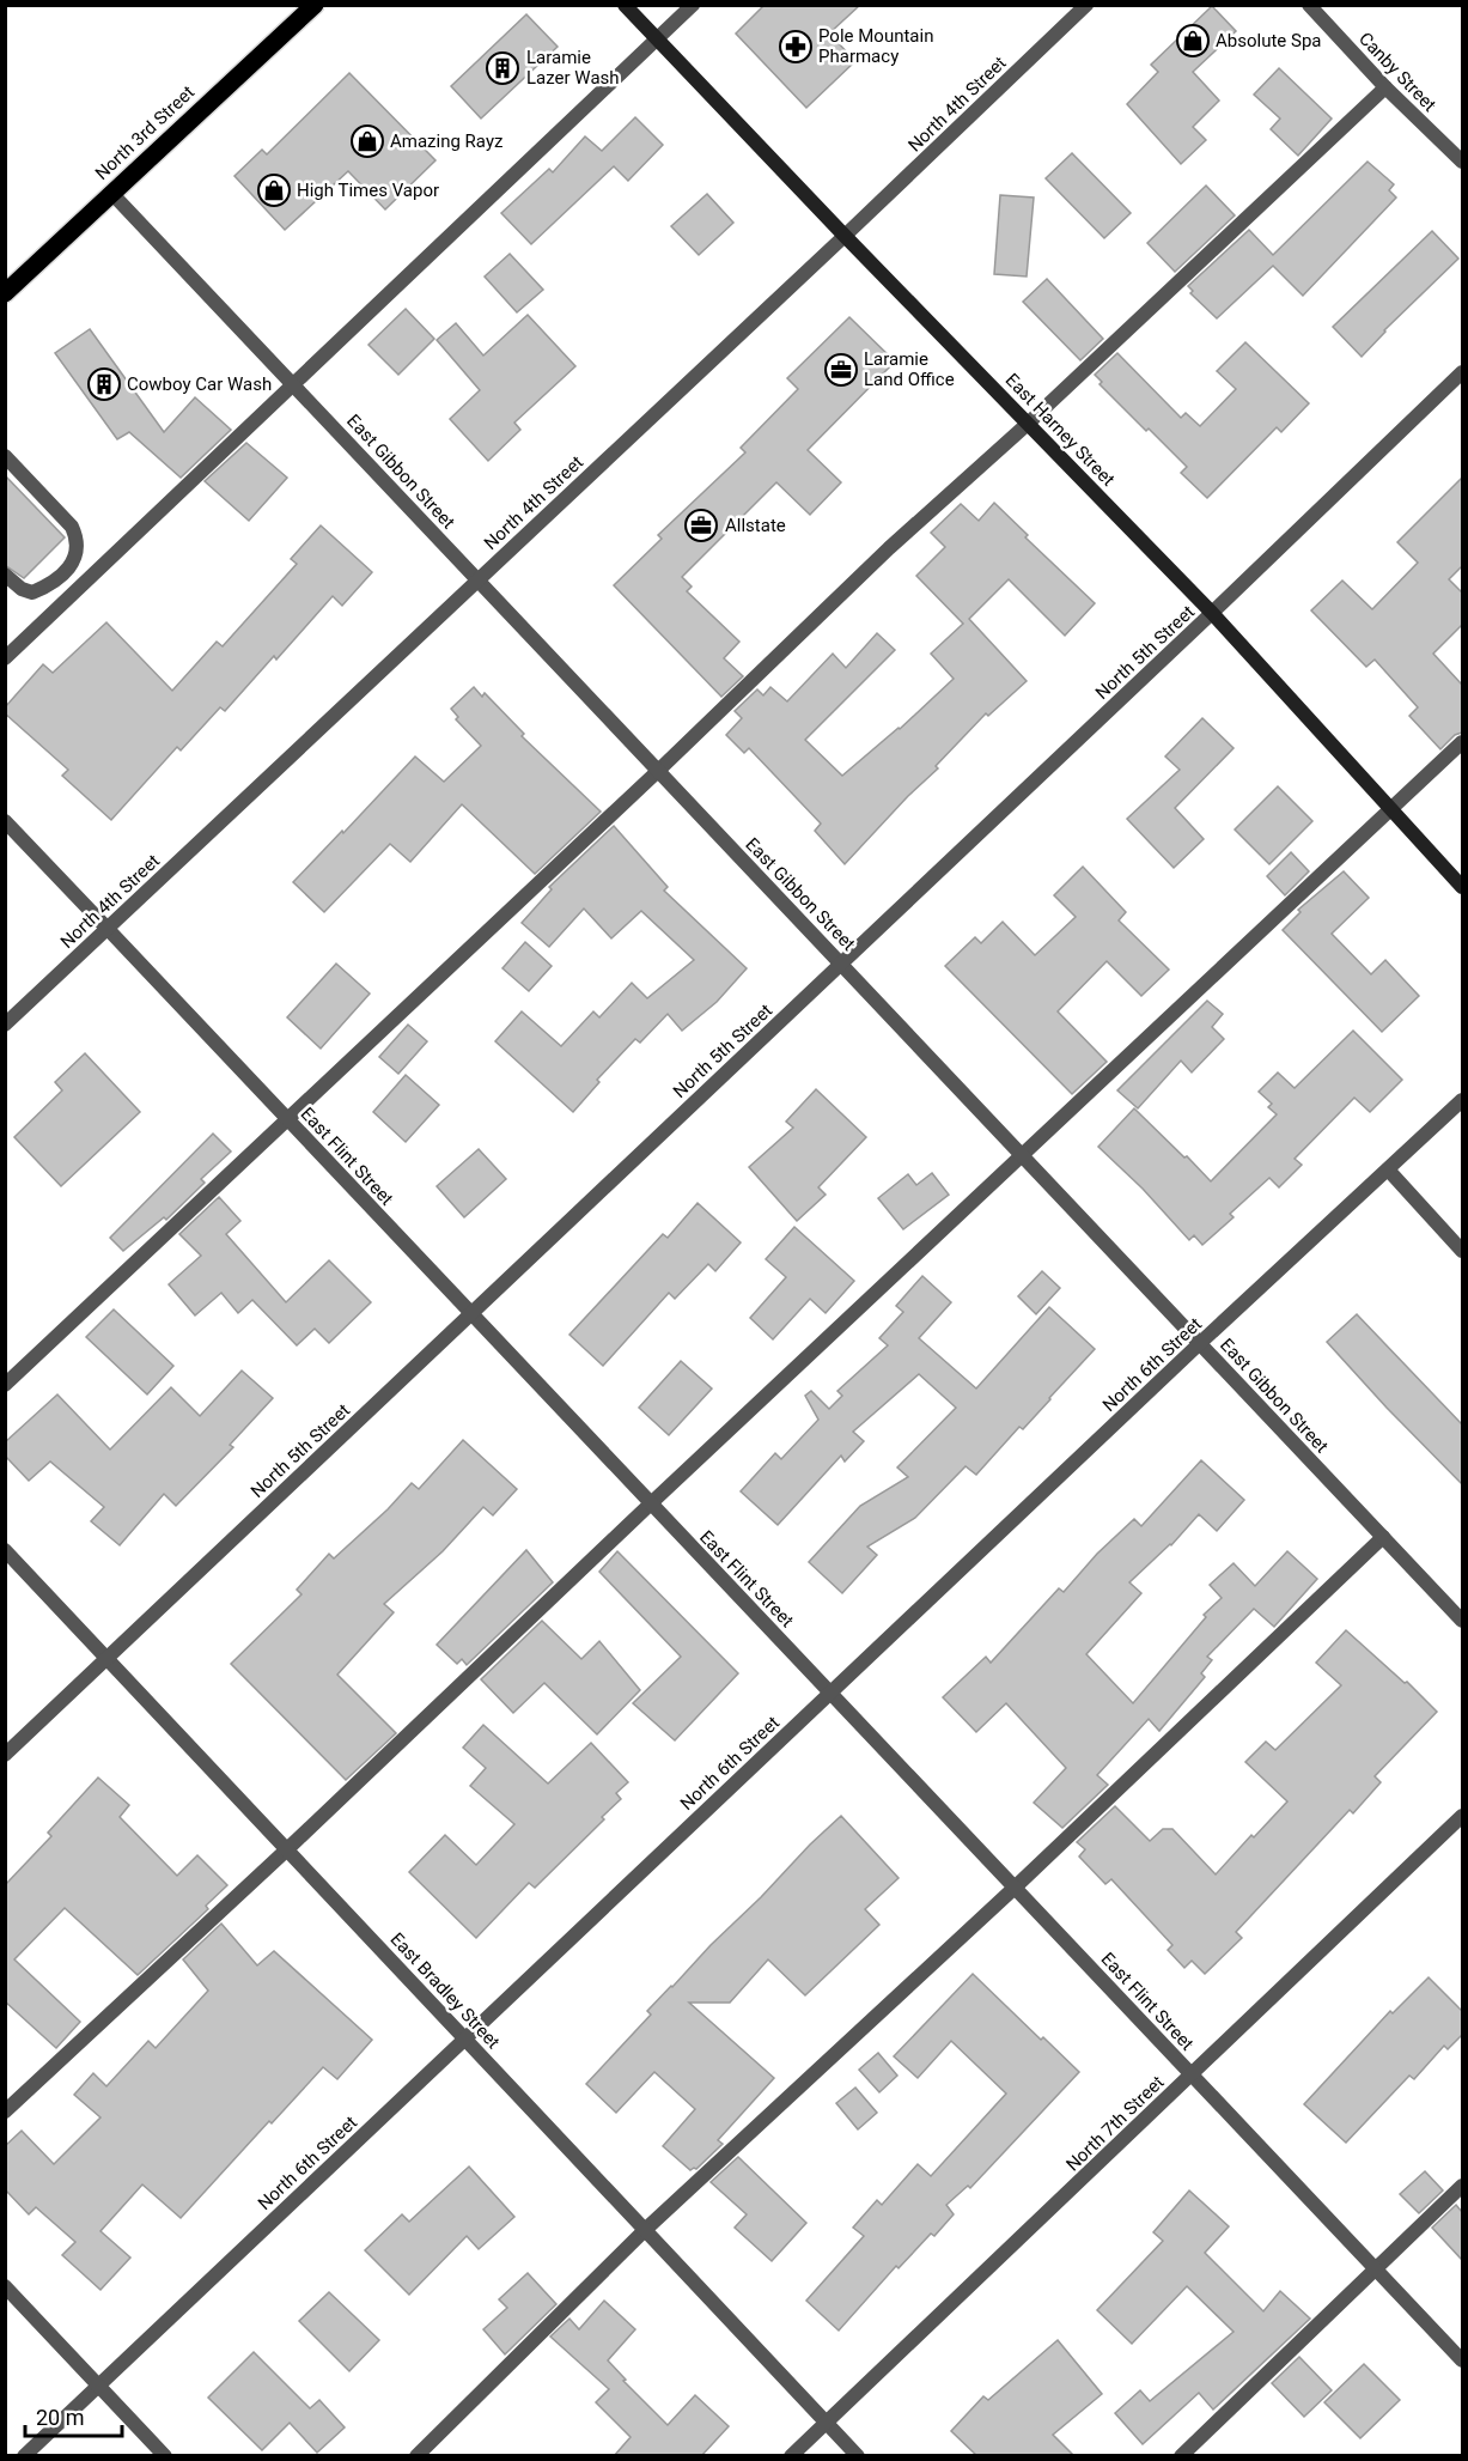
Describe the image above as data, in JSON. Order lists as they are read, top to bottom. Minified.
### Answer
{"streets":{"main road":["North 3rd Street","East Harney Street"],"street":["Canby Street","North 4th Street","East Gibbon Street","North 5th Street","East Flint Street","North 6th Street","East Bradley Street","North 7th Street"]},"crossings":[["North 4th Street","East Harney Street"],["North 4th Street","East Gibbon Street"],["North 4th Street","East Flint Street"],["North 3rd Street","East Gibbon Street"],["East Harney Street","North 5th Street"],["East Gibbon Street","North 5th Street"],["East Gibbon Street","North 6th Street"],["North 5th Street","East Flint Street"],["North 5th Street","East Bradley Street"],["East Flint Street","North 6th Street"],["East Flint Street","North 7th Street"],["North 6th Street","East Bradley Street"],["East Bradley Street","North 7th Street"]],"places":{"shop":["Absolute Spa","Amazing Rayz","High Times Vapor"],"pharmacy":["Pole Mountain Pharmacy"],"building":["Laramie Lazer Wash","Cowboy Car Wash"],"office":["Laramie Land Office","Allstate"]},"scale_bar":"20 m"}
